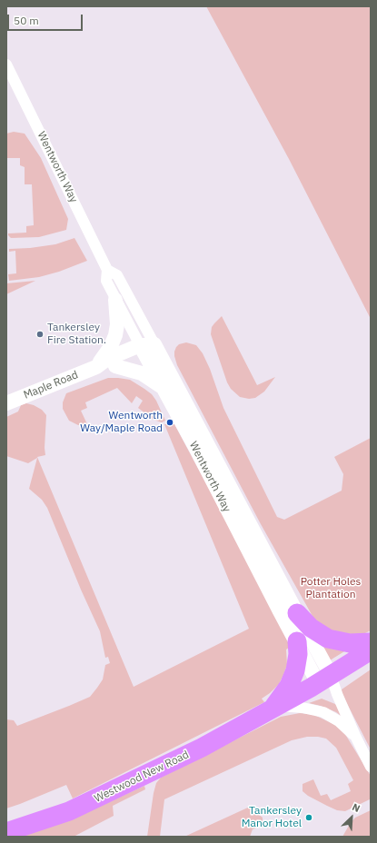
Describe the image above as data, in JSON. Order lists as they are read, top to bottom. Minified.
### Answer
{"streets":{"highway":["Westwood New Road"],"street":["Wentworth Way","Maple Road"]},"crossings":[["Wentworth Way","Maple Road"],["Wentworth Way","Westwood New Road"]],"parks":["Potter Holes Plantation"],"places":["Tankersley Fire Station.","Wentworth Way/Maple Road","Tankersley Manor Hotel"],"scale_bar":"50 m","north":"top right"}
